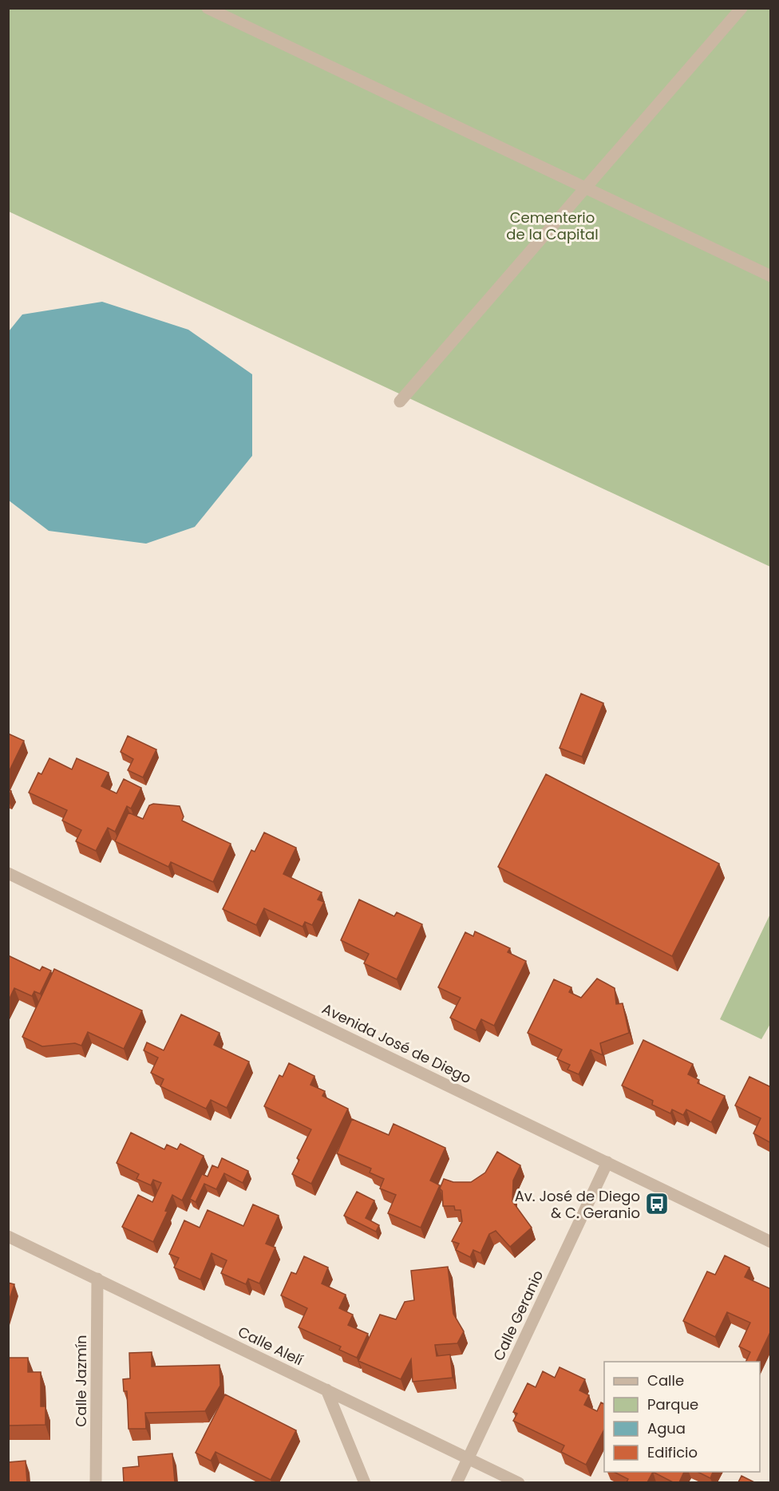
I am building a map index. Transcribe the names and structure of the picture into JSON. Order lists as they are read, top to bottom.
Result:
{
  "streets": {
    "street": [
      "Avenida José de Diego",
      "Calle Geranio",
      "Calle Alelí",
      "Calle Jazmín"
    ]
  },
  "crossings": [
    ["Avenida José de Diego", "Calle Geranio"],
    ["Calle Geranio", "Calle Alelí"],
    ["Calle Alelí", "Calle Jazmín"]
  ],
  "parks": ["Cementerio de la Capital"],
  "places": {
    "bus stop": ["Av. José de Diego & C. Geranio"]
  },
  "legend": [
    "Calle",
    "Parque",
    "Agua",
    "Edificio"
  ]
}
